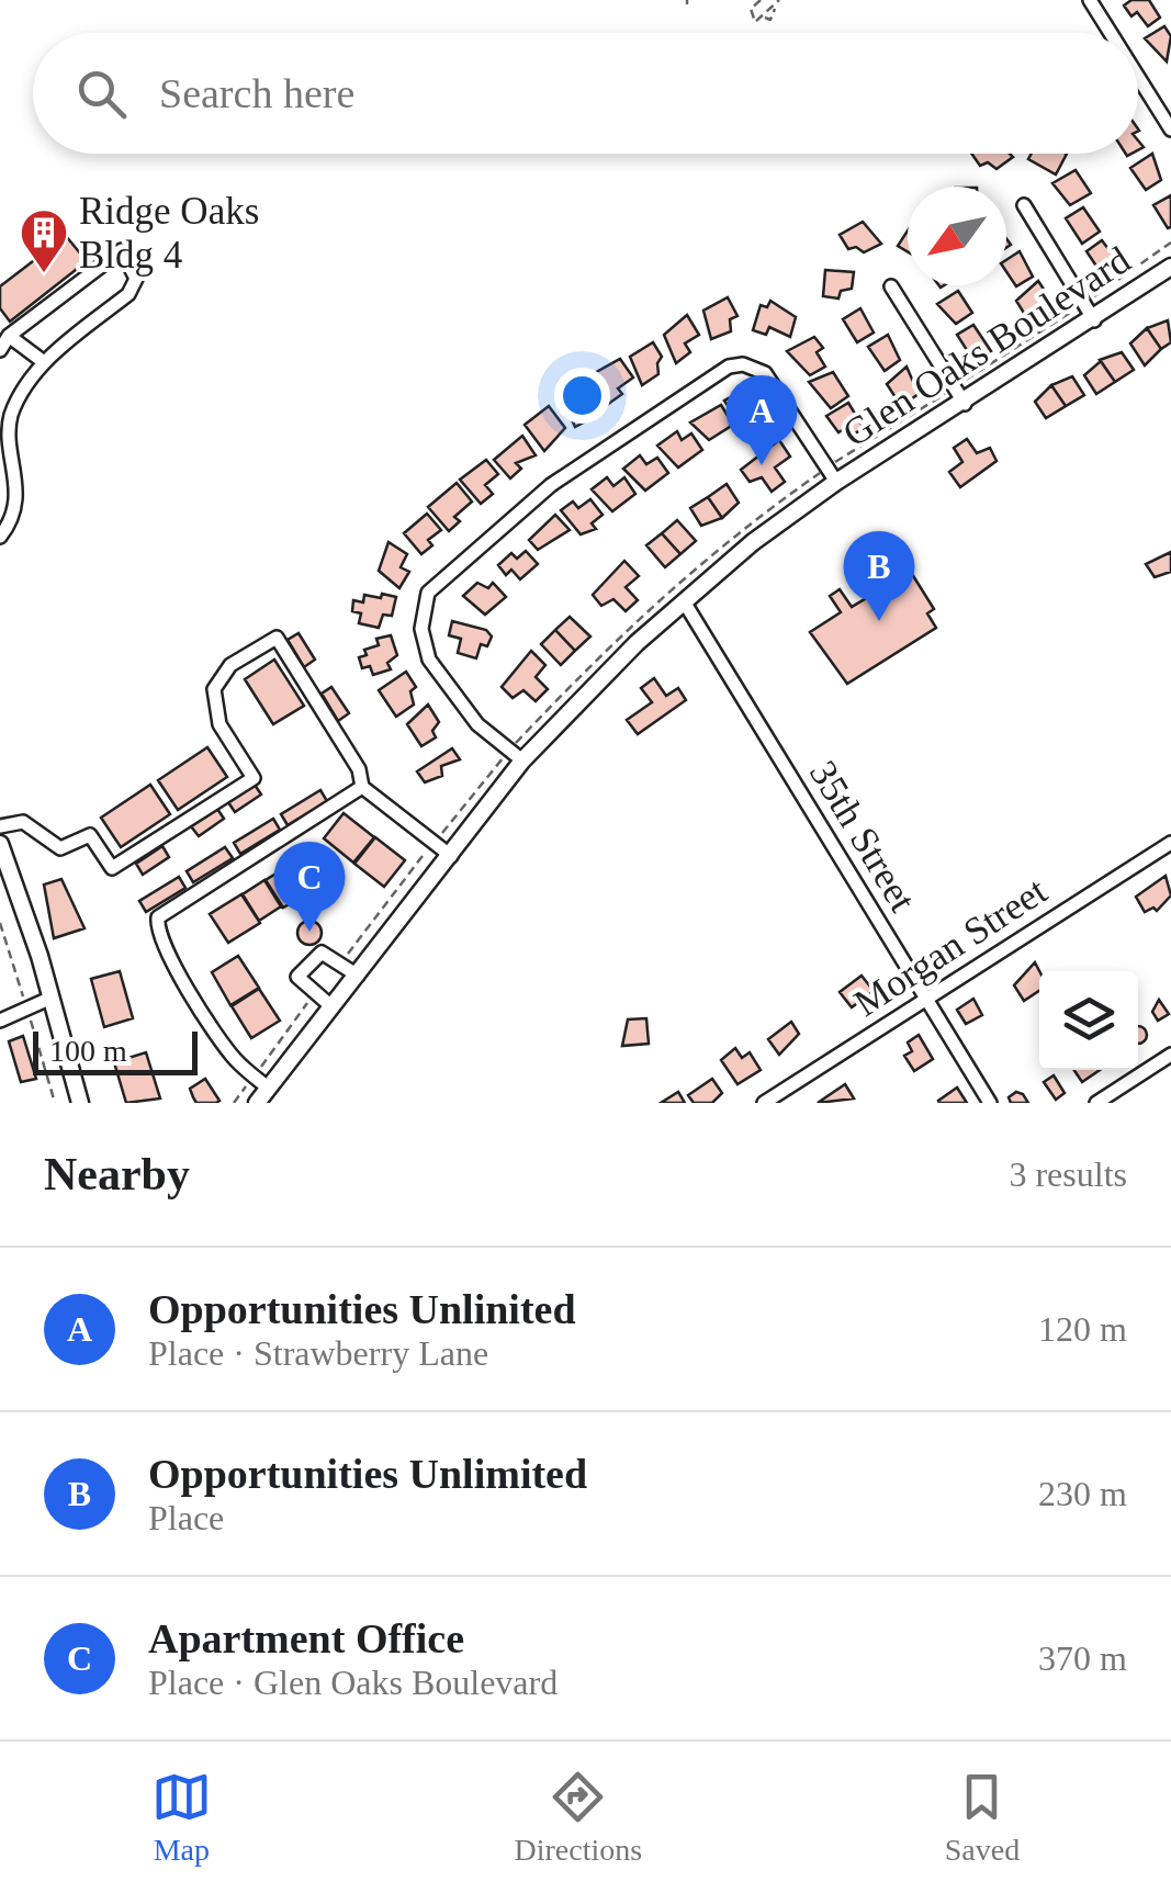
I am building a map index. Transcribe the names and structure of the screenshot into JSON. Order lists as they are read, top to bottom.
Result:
{
  "streets": {
    "main road": ["Glen Oaks Boulevard"],
    "street": ["35th Street", "Morgan Street"]
  },
  "crossings": [
    ["Glen Oaks Boulevard", "35th Street"],
    ["35th Street", "Morgan Street"]
  ],
  "places": {
    "building": ["Ridge Oaks Bldg 4"]
  },
  "scale_bar": "100 m",
  "north": "bottom left",
  "page": {
    "search": "Search here",
    "pins": ["A", "B", "C"],
    "scale": "100 m",
    "heading": ["Nearby", "3 results"],
    "list": [
      {
        "mark": "A",
        "name": "Opportunities Unlinited",
        "note": "Place · Strawberry Lane",
        "value": "120 m"
      },
      {
        "mark": "B",
        "name": "Opportunities Unlimited",
        "note": "Place",
        "value": "230 m"
      },
      {
        "mark": "C",
        "name": "Apartment Office",
        "note": "Place · Glen Oaks Boulevard",
        "value": "370 m"
      }
    ],
    "nav": ["Map", "Directions", "Saved"]
  }
}
